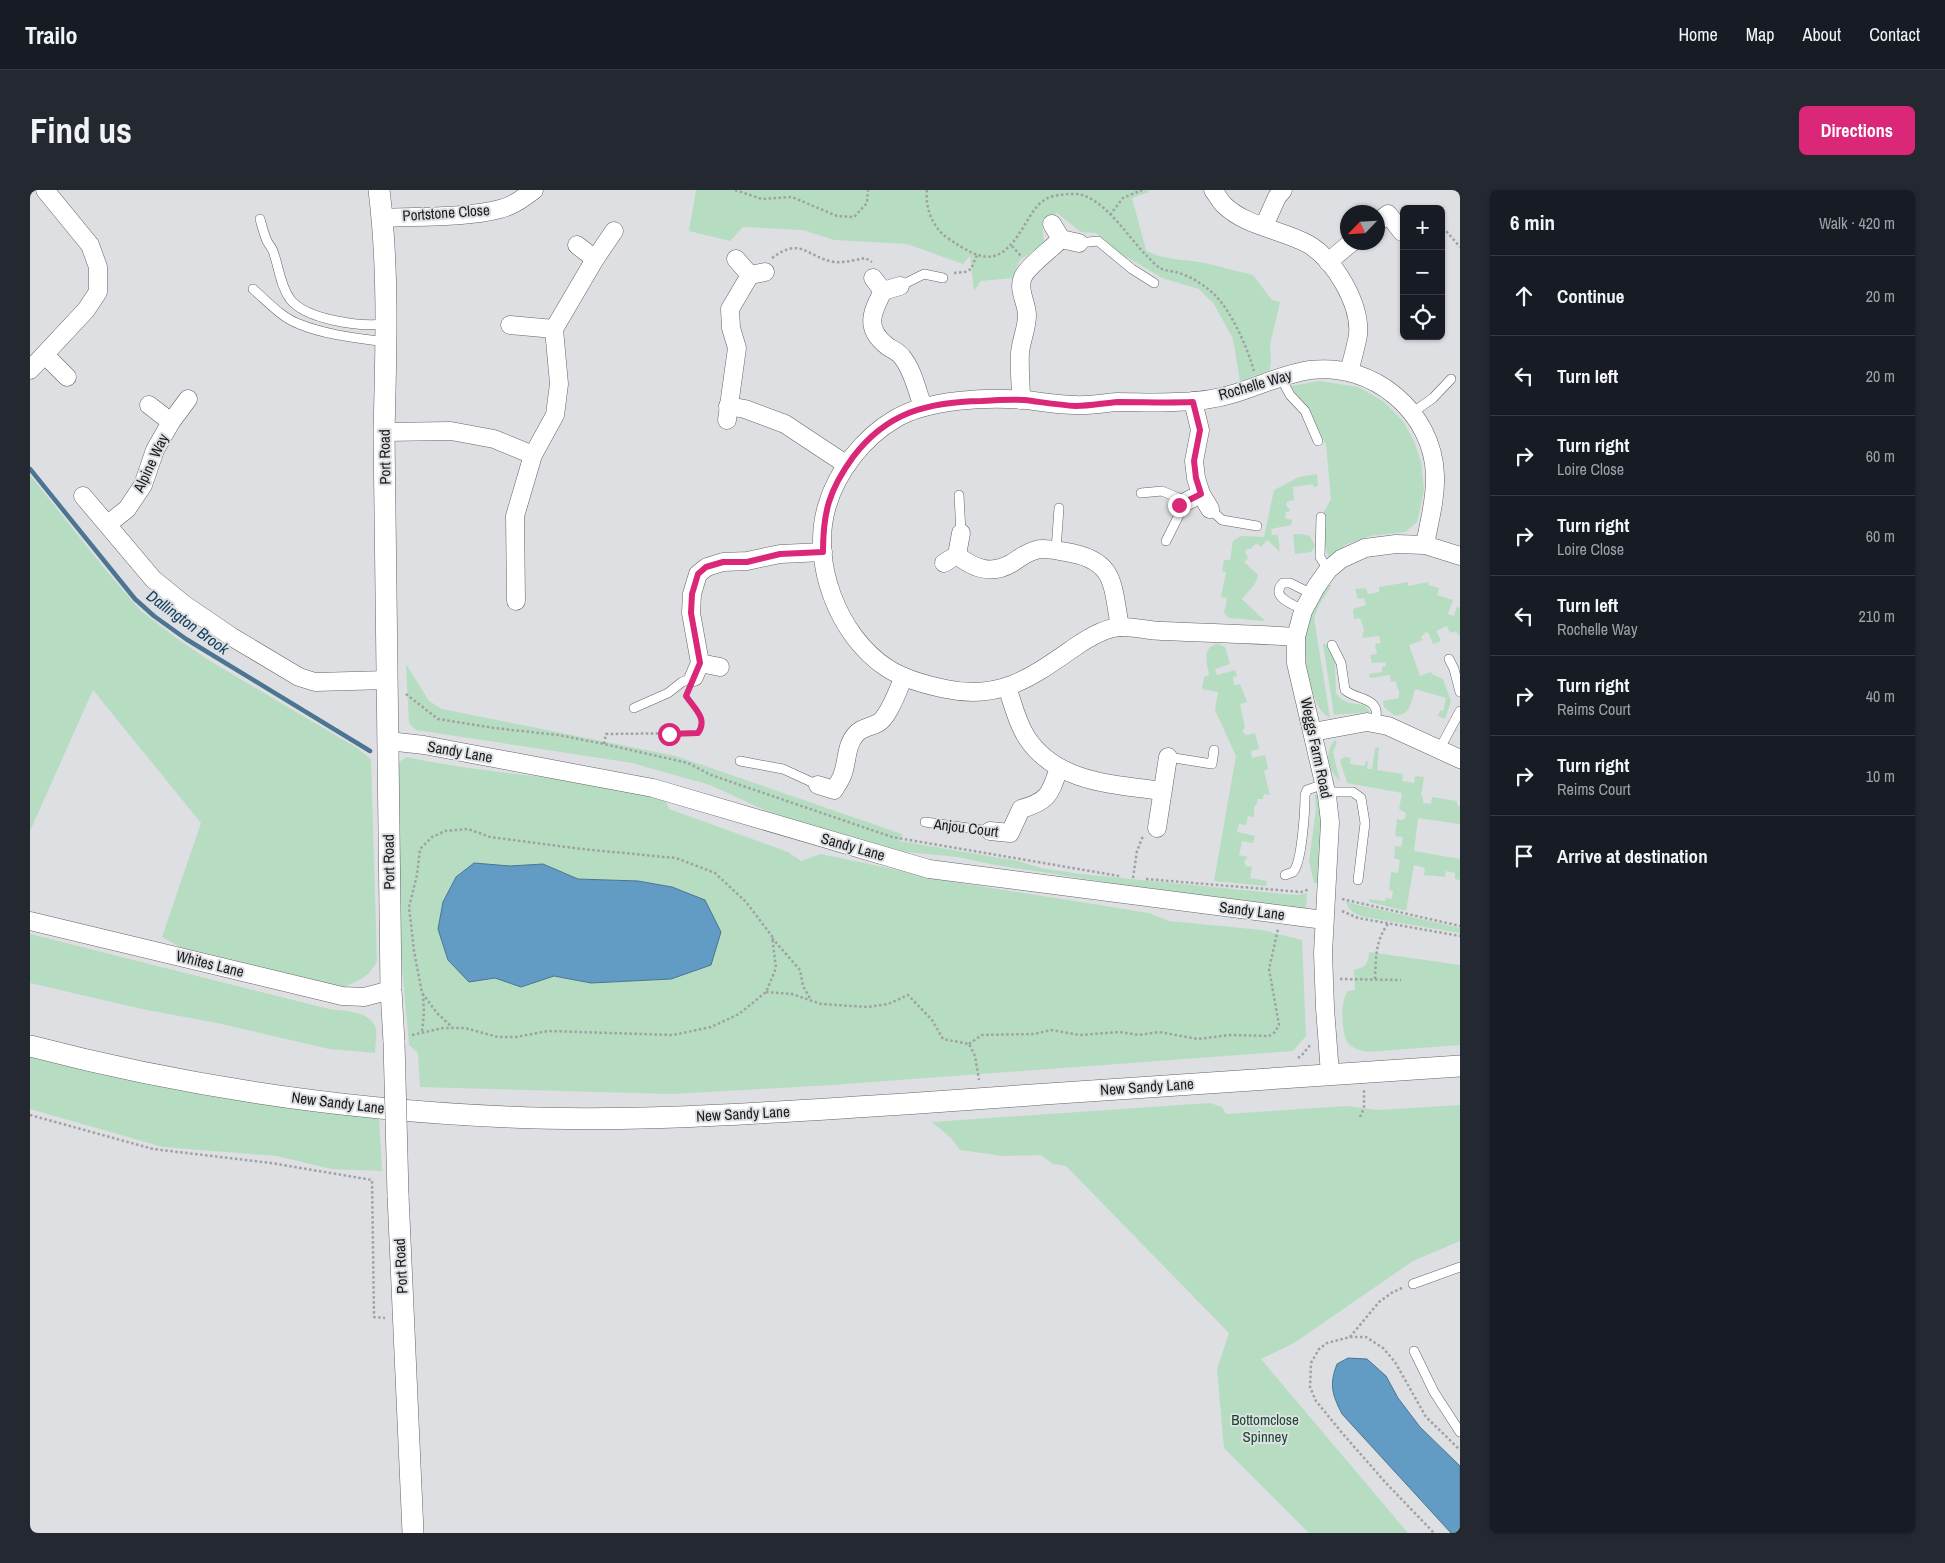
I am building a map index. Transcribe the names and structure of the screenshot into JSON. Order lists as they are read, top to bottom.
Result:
{
  "streets": {
    "street": [
      "Portstone Close",
      "Rochelle Way",
      "Port Road",
      "Alpine Way",
      "Weggs Farm Road",
      "Sandy Lane",
      "Anjou Court",
      "Whites Lane",
      "New Sandy Lane"
    ]
  },
  "crossings": [
    ["Portstone Close", "Port Road"],
    ["Rochelle Way", "Weggs Farm Road"],
    ["Port Road", "Sandy Lane"],
    ["Port Road", "Whites Lane"],
    ["Weggs Farm Road", "Sandy Lane"],
    ["Weggs Farm Road", "New Sandy Lane"]
  ],
  "water": ["Dallington Brook"],
  "parks": ["Bottomclose Spinney"],
  "north": "bottom left",
  "page": {
    "header": "Trailo",
    "nav": [
      "Home",
      "Map",
      "About",
      "Contact"
    ],
    "buttons": "Directions",
    "title": "Find us",
    "heading": ["6 min", "Walk · 420 m"],
    "map_buttons": ["+", "−"],
    "list": [
      ["Continue", "20 m"],
      ["Turn left", "20 m"],
      ["Turn right", "Loire Close", "60 m"],
      ["Turn right", "Loire Close", "60 m"],
      ["Turn left", "Rochelle Way", "210 m"],
      ["Turn right", "Reims Court", "40 m"],
      ["Turn right", "Reims Court", "10 m"],
      "Arrive at destination"
    ]
  }
}
